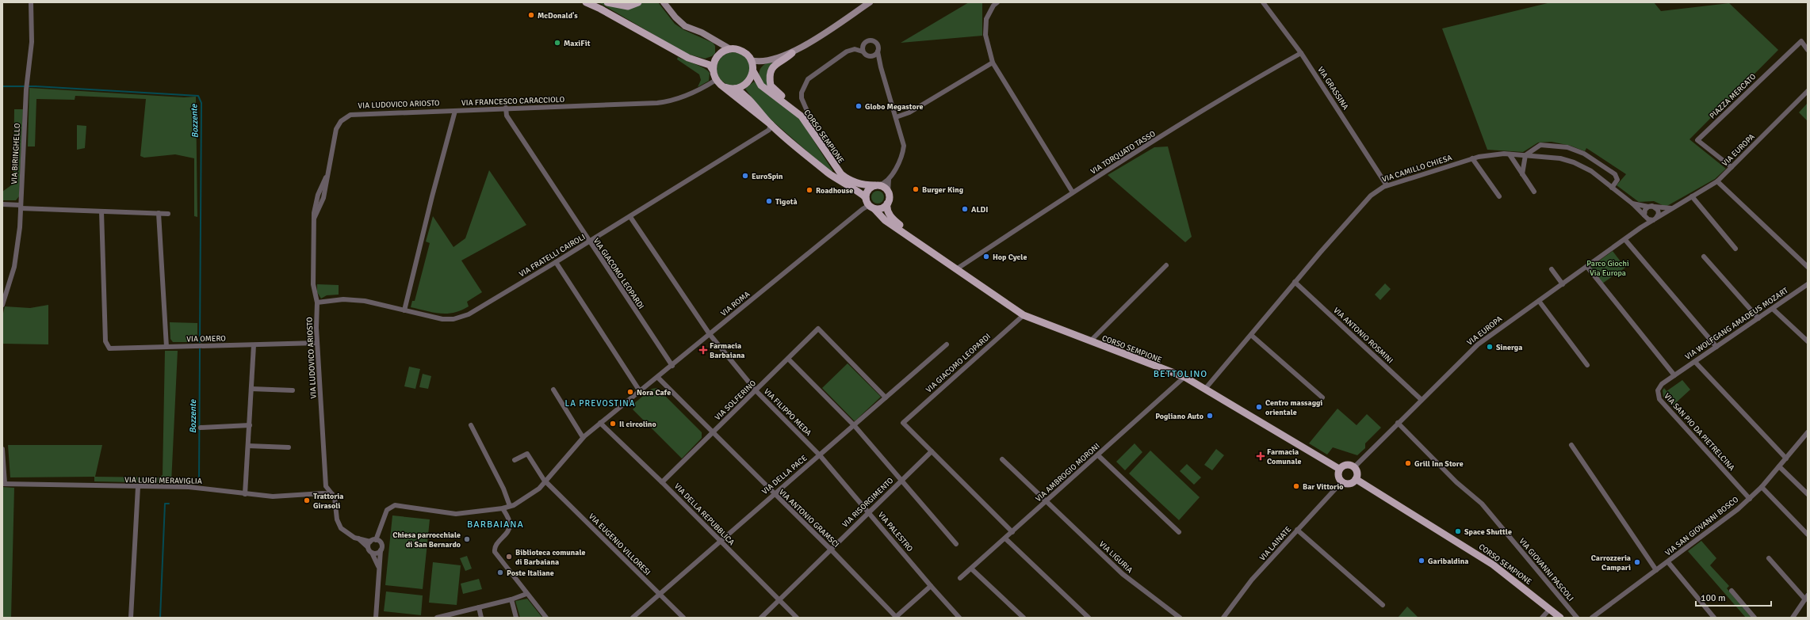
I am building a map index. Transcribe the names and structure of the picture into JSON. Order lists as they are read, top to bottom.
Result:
{
  "streets": {
    "main road": ["CORSO SEMPIONE"],
    "street": [
      "VIA GRASSINA",
      "PIAZZA MERCATO",
      "VIA FRANCESCO CARACCIOLO",
      "VIA LUDOVICO ARIOSTO",
      "VIA EUROPA",
      "VIA TORQUATO TASSO",
      "VIA BIRINGHELLO",
      "VIA CAMILLO CHIESA",
      "VIA FRATELLI CAIROLI",
      "VIA GIACOMO LEOPARDI",
      "VIA ROMA",
      "VIA WOLFGANG AMADEUS MOZART",
      "VIA ANTONIO ROSMINI",
      "VIA OMERO",
      "VIA SOLFERINO",
      "VIA FILIPPO MEDA",
      "VIA SAN PIO DA PIETRELCINA",
      "VIA AMBROGIO MORONI",
      "VIA DELLA PACE",
      "VIA LUIGI MERAVIGLIA",
      "VIA RISORGIMENTO",
      "VIA DELLA REPUBBLICA",
      "VIA ANTONIO GRAMSCI",
      "VIA SAN GIOVANNI BOSCO",
      "VIA PALESTRO",
      "VIA LAINATE",
      "VIA EUGENIO VILLORESI",
      "VIA LIGURIA",
      "VIA GIOVANNI PASCOLI"
    ]
  },
  "crossings": [
    ["VIA GRASSINA", "VIA TORQUATO TASSO"],
    ["VIA GRASSINA", "VIA CAMILLO CHIESA"],
    ["PIAZZA MERCATO", "VIA EUROPA"],
    ["VIA FRANCESCO CARACCIOLO", "VIA LUDOVICO ARIOSTO"],
    ["VIA FRANCESCO CARACCIOLO", "CORSO SEMPIONE"],
    ["VIA FRANCESCO CARACCIOLO", "VIA FRATELLI CAIROLI"],
    ["VIA FRANCESCO CARACCIOLO", "VIA GIACOMO LEOPARDI"],
    ["VIA LUDOVICO ARIOSTO", "VIA FRATELLI CAIROLI"],
    ["VIA LUDOVICO ARIOSTO", "VIA OMERO"],
    ["CORSO SEMPIONE", "VIA EUROPA"],
    ["CORSO SEMPIONE", "VIA TORQUATO TASSO"],
    ["CORSO SEMPIONE", "VIA CAMILLO CHIESA"],
    ["CORSO SEMPIONE", "VIA GIACOMO LEOPARDI"],
    ["CORSO SEMPIONE", "VIA AMBROGIO MORONI"],
    ["CORSO SEMPIONE", "VIA LAINATE"],
    ["VIA EUROPA", "VIA CAMILLO CHIESA"],
    ["VIA EUROPA", "VIA ANTONIO ROSMINI"],
    ["VIA EUROPA", "VIA LAINATE"],
    ["VIA EUROPA", "VIA GIOVANNI PASCOLI"],
    ["VIA CAMILLO CHIESA", "VIA ANTONIO ROSMINI"],
    ["VIA FRATELLI CAIROLI", "VIA GIACOMO LEOPARDI"],
    ["VIA FRATELLI CAIROLI", "VIA FILIPPO MEDA"],
    ["VIA GIACOMO LEOPARDI", "VIA ROMA"],
    ["VIA GIACOMO LEOPARDI", "VIA RISORGIMENTO"],
    ["VIA ROMA", "VIA FILIPPO MEDA"],
    ["VIA ROMA", "VIA DELLA REPUBBLICA"],
    ["VIA ROMA", "VIA ANTONIO GRAMSCI"],
    ["VIA WOLFGANG AMADEUS MOZART", "VIA SAN PIO DA PIETRELCINA"],
    ["VIA SOLFERINO", "VIA FILIPPO MEDA"],
    ["VIA SOLFERINO", "VIA DELLA PACE"],
    ["VIA SOLFERINO", "VIA DELLA REPUBBLICA"],
    ["VIA SOLFERINO", "VIA ANTONIO GRAMSCI"],
    ["VIA FILIPPO MEDA", "VIA DELLA PACE"],
    ["VIA FILIPPO MEDA", "VIA PALESTRO"],
    ["VIA SAN PIO DA PIETRELCINA", "VIA SAN GIOVANNI BOSCO"],
    ["VIA AMBROGIO MORONI", "VIA LIGURIA"],
    ["VIA DELLA PACE", "VIA DELLA REPUBBLICA"],
    ["VIA DELLA PACE", "VIA ANTONIO GRAMSCI"],
    ["VIA DELLA PACE", "VIA PALESTRO"],
    ["VIA DELLA PACE", "VIA EUGENIO VILLORESI"],
    ["VIA RISORGIMENTO", "VIA DELLA REPUBBLICA"],
    ["VIA RISORGIMENTO", "VIA ANTONIO GRAMSCI"],
    ["VIA RISORGIMENTO", "VIA PALESTRO"]
  ],
  "districts": ["BETTOLINO", "LA PREVOSTINA", "BARBAIANA"],
  "water": ["Bozzente"],
  "parks": ["Parco Giochi Via Europa"],
  "places": {
    "other": [
      "McDonald's",
      "MaxiFit",
      "Globo Megastore",
      "EuroSpin",
      "Burger King",
      "Roadhouse",
      "Tigotà",
      "ALDI",
      "Hop Cycle",
      "Sinerga",
      "Nora Cafe",
      "Centro massaggi orientale",
      "Pogliano Auto",
      "Il circolino",
      "Grill Inn Store",
      "Bar Vittorio",
      "Trattoria Girasoli",
      "Space Shuttle",
      "Chiesa parrocchiale di San Bernardo",
      "Biblioteca comunale di Barbaiana",
      "Garibaldina",
      "Carrozzeria Campari",
      "Poste Italiane"
    ],
    "health": ["Farmacia Barbaiana", "Farmacia Comunale"]
  },
  "scale_bar": "100 m"
}
